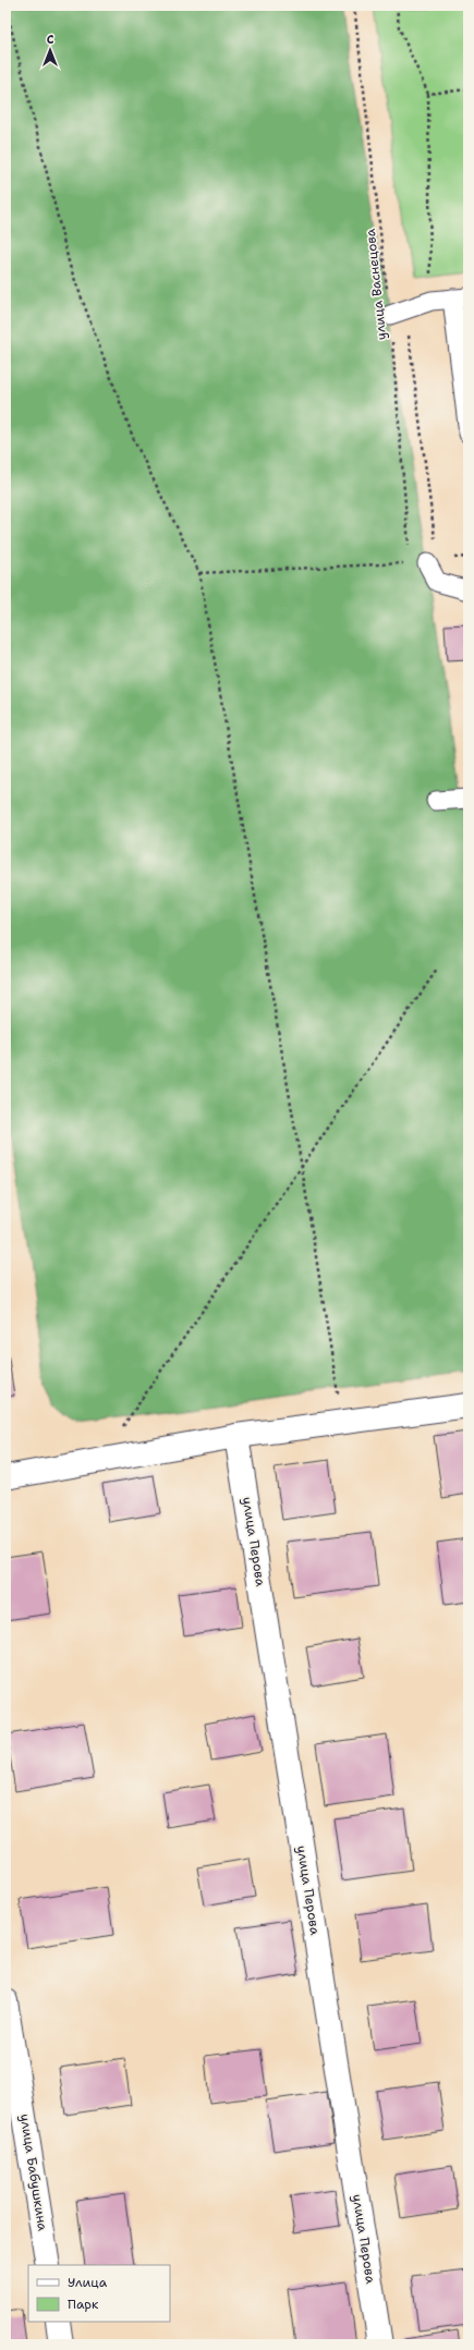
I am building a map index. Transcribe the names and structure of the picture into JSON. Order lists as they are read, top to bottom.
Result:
{
  "streets": {
    "street": ["улица Перова", "улица Бабушкина"],
    "path": ["улица Васнецова"]
  },
  "legend": ["Улица", "Парк"],
  "north": "top"
}
